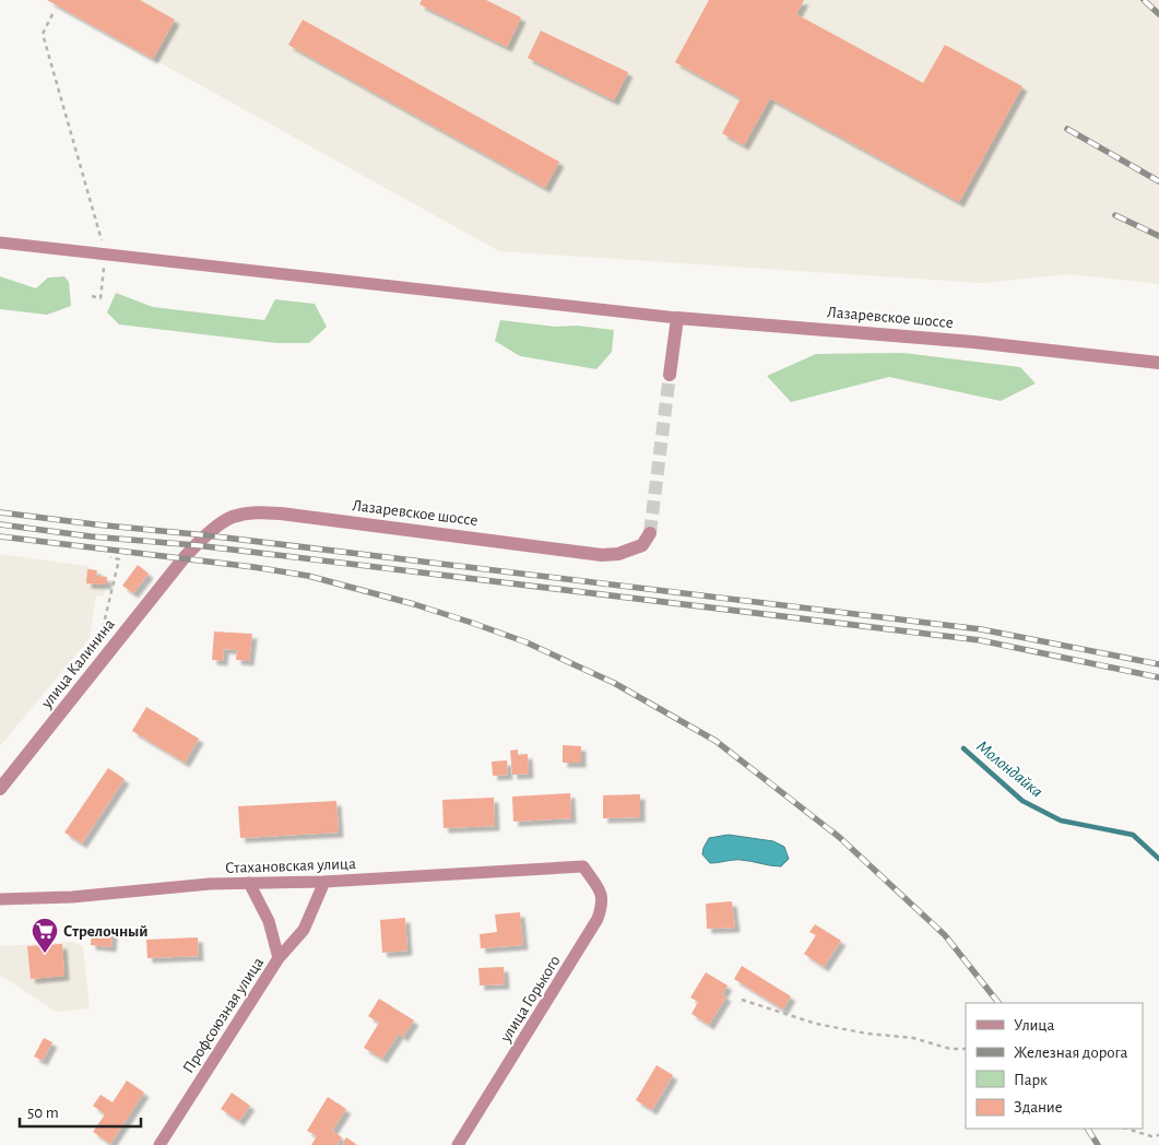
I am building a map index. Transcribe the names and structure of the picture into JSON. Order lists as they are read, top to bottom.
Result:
{
  "streets": {
    "street": [
      "Лазаревское шоссе",
      "улица Калинина",
      "Стахановская улица",
      "улица Горького",
      "Профсоюзная улица"
    ]
  },
  "crossings": [
    ["Лазаревское шоссе", "улица Калинина"],
    ["Стахановская улица", "улица Горького"],
    ["Стахановская улица", "Профсоюзная улица"]
  ],
  "water": ["Молондайка"],
  "places": {
    "supermarket": ["Стрелочный"]
  },
  "legend": [
    "Улица",
    "Железная дорога",
    "Парк",
    "Здание"
  ],
  "scale_bar": "50 m"
}
